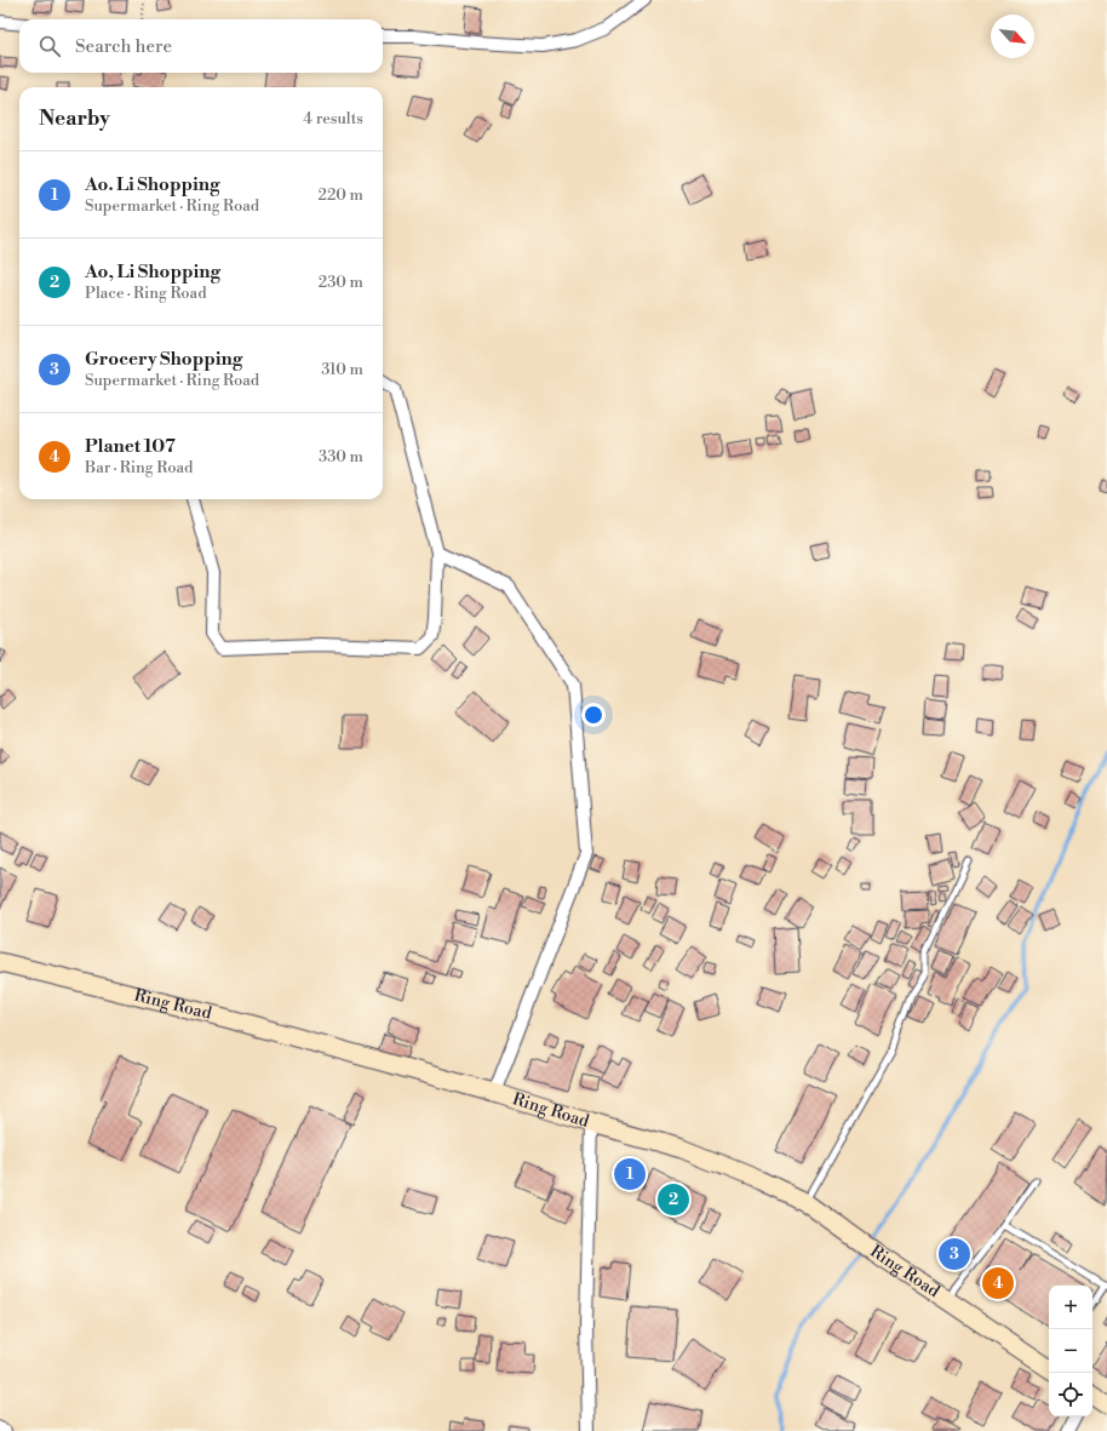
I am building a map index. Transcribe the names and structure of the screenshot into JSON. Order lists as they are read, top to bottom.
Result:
{
  "streets": {
    "main road": ["Ring Road"]
  },
  "north": "bottom right",
  "page": {
    "search": "Search here",
    "heading": ["Nearby", "4 results"],
    "list": [
      {
        "mark": "1",
        "name": "Ao. Li Shopping",
        "note": "Supermarket · Ring Road",
        "value": "220 m"
      },
      {
        "mark": "2",
        "name": "Ao, Li Shopping",
        "note": "Place · Ring Road",
        "value": "230 m"
      },
      {
        "mark": "3",
        "name": "Grocery Shopping",
        "note": "Supermarket · Ring Road",
        "value": "310 m"
      },
      {
        "mark": "4",
        "name": "Planet 107",
        "note": "Bar · Ring Road",
        "value": "330 m"
      }
    ],
    "pins": [
      "1",
      "2",
      "3",
      "4"
    ],
    "map_buttons": ["+", "−"]
  }
}
